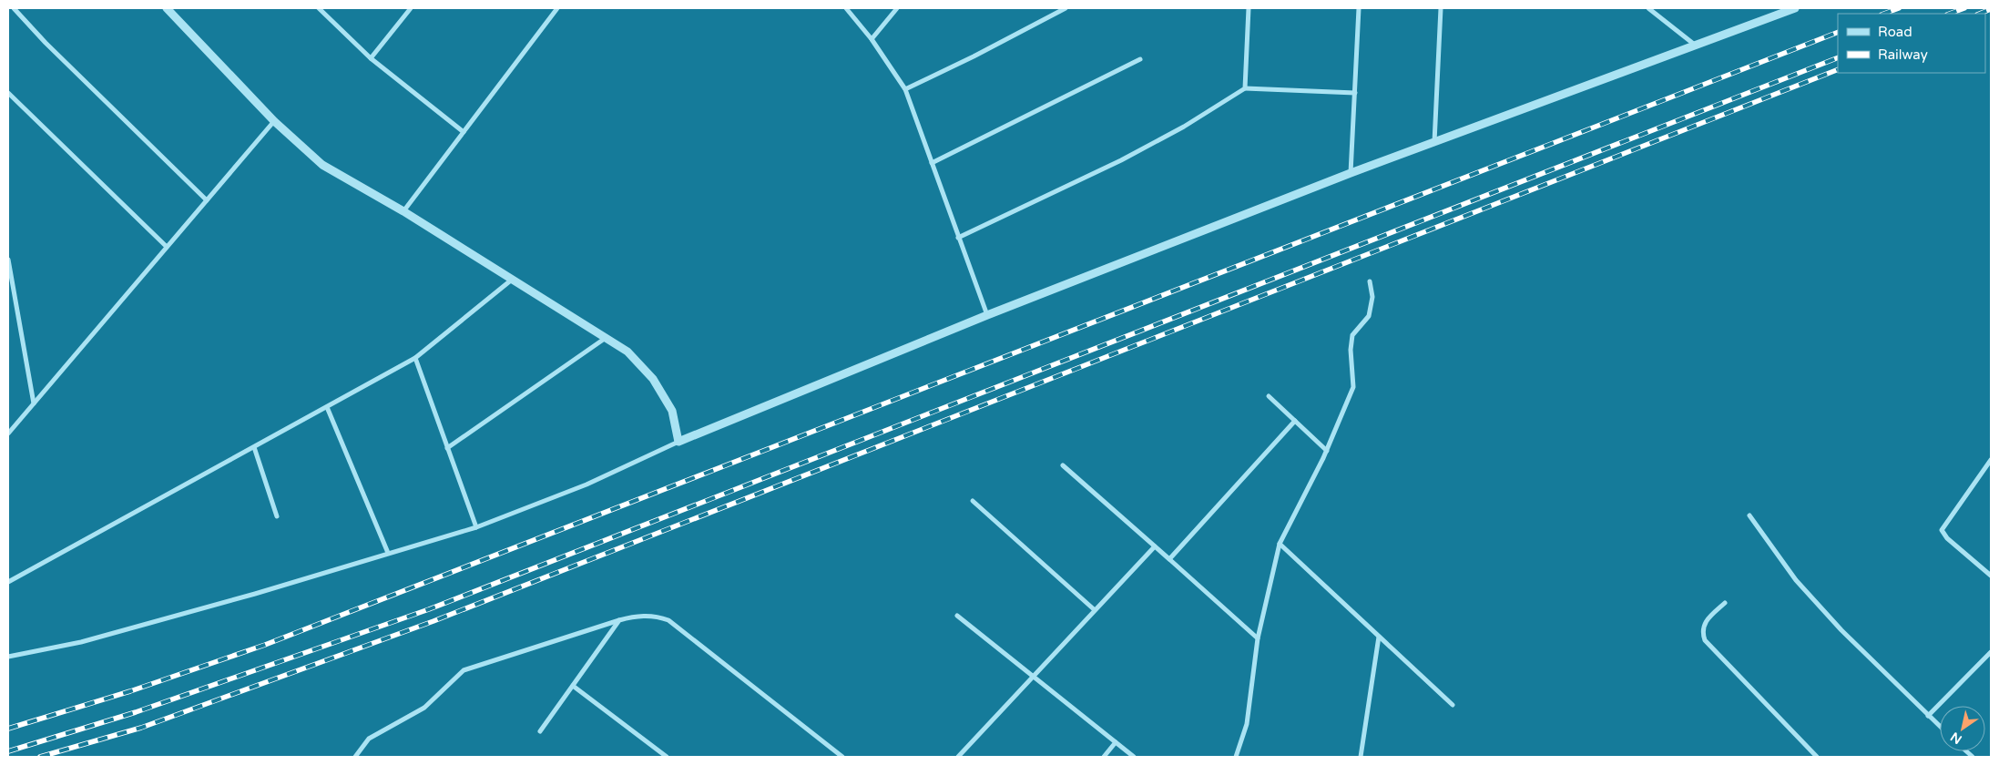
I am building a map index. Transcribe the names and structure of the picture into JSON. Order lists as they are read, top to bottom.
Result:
{
  "legend": ["Road", "Railway"],
  "north": "bottom left"
}
